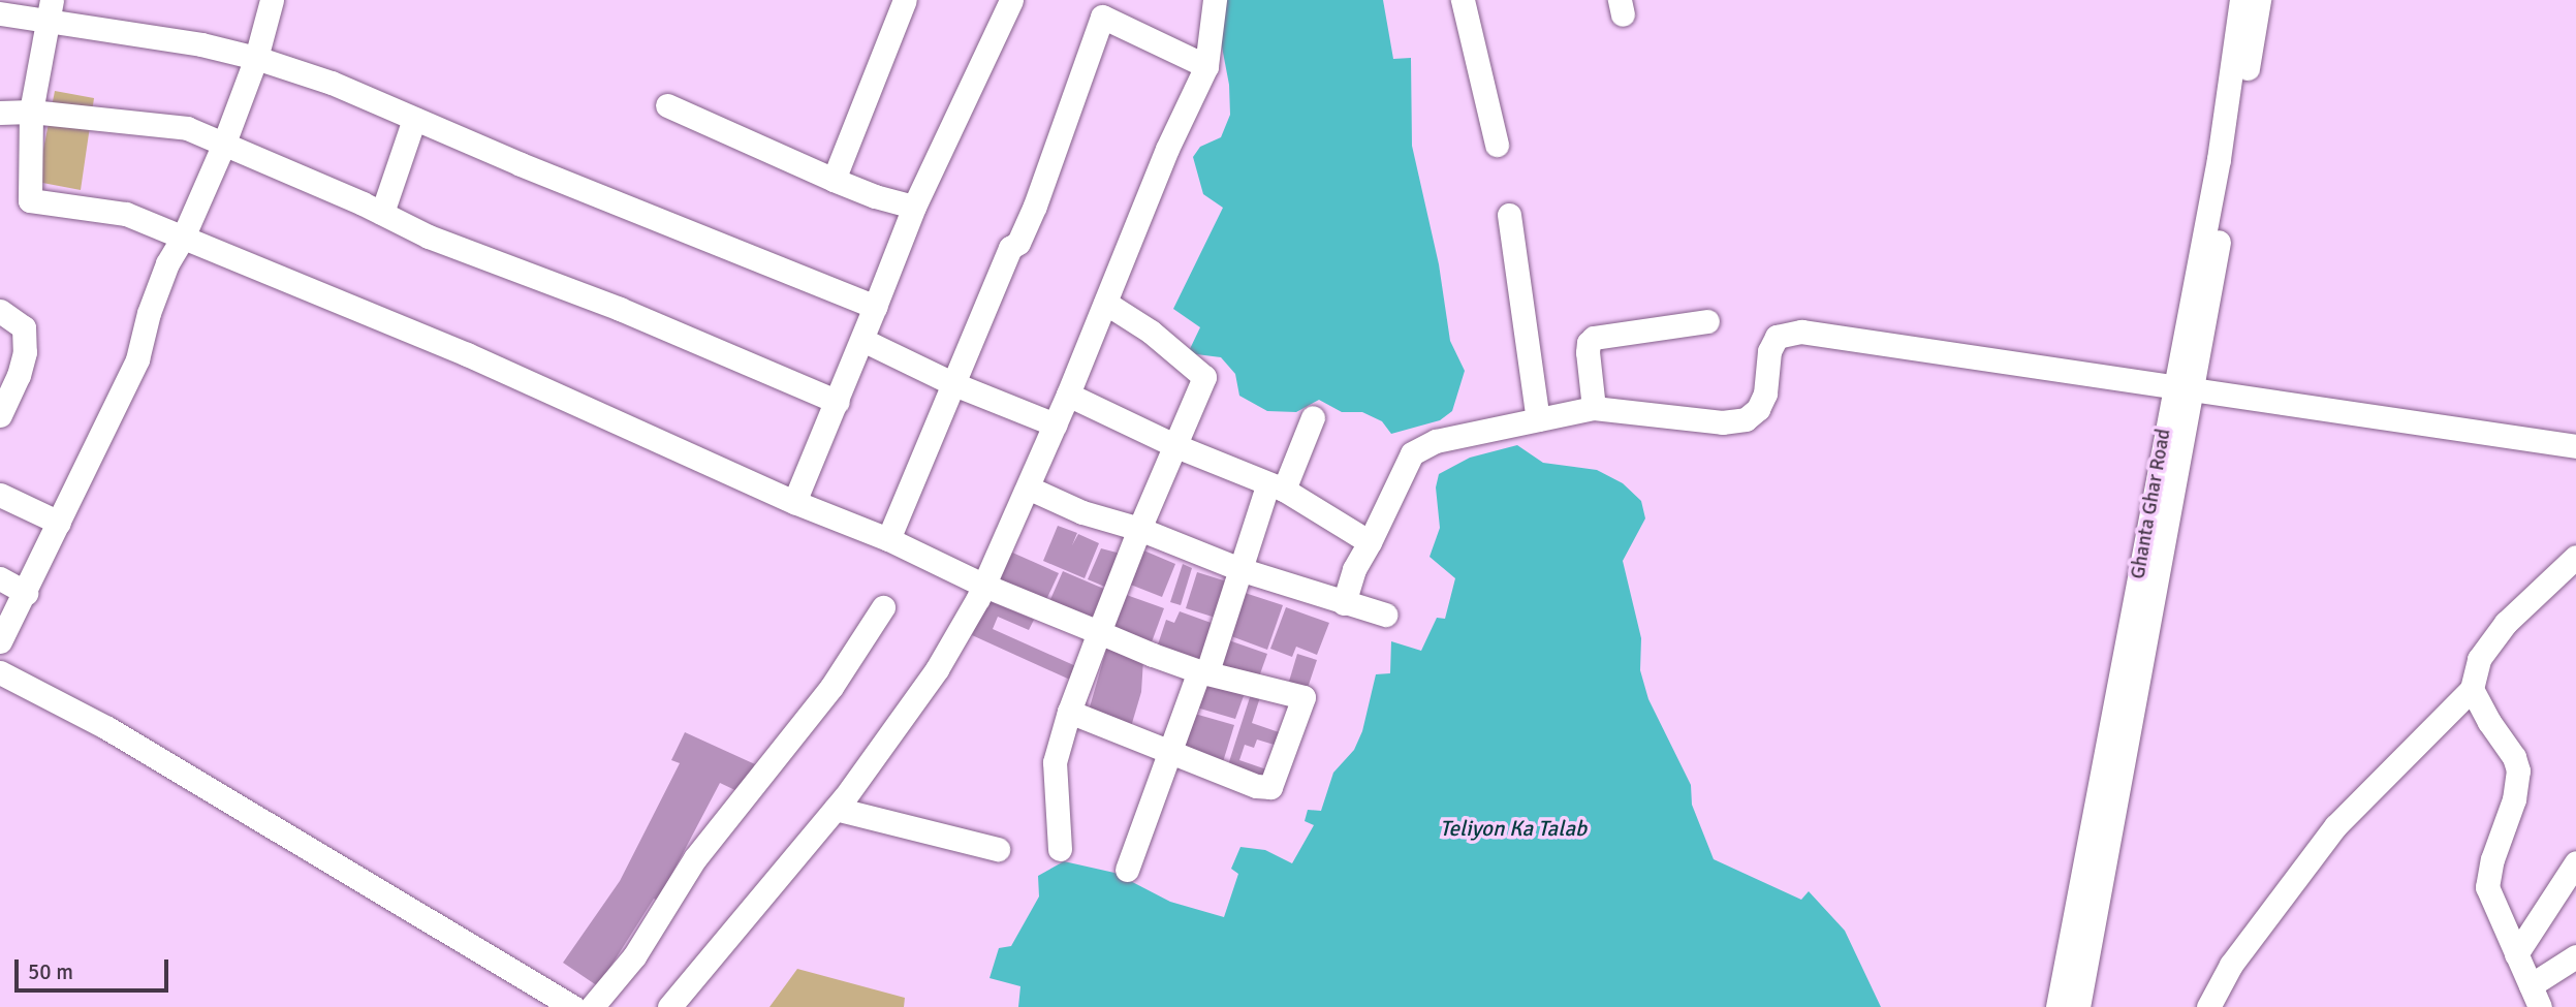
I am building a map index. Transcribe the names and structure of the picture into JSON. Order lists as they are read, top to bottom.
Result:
{
  "streets": {
    "street": ["Ghanta Ghar Road"]
  },
  "water": ["Teliyon Ka Talab"],
  "scale_bar": "50 m"
}
